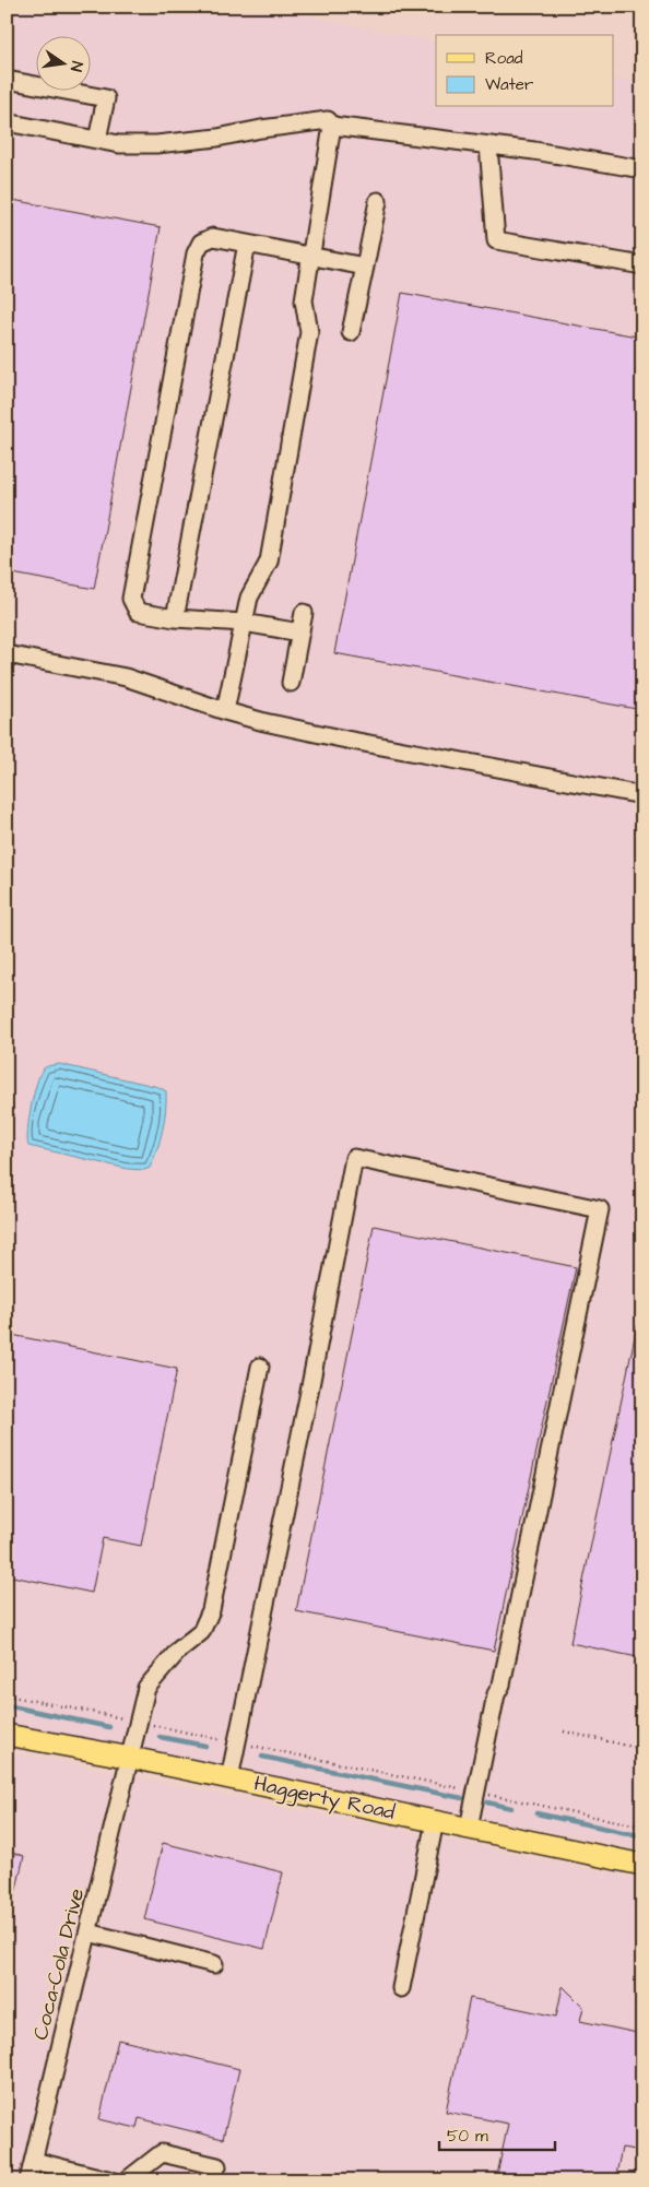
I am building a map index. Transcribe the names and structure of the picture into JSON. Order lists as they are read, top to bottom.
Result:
{
  "streets": {
    "main road": ["Haggerty Road"],
    "street": ["Coca-Cola Drive"]
  },
  "crossings": [
    ["Haggerty Road", "Coca-Cola Drive"]
  ],
  "legend": ["Road", "Water"],
  "scale_bar": "50 m",
  "north": "right"
}
